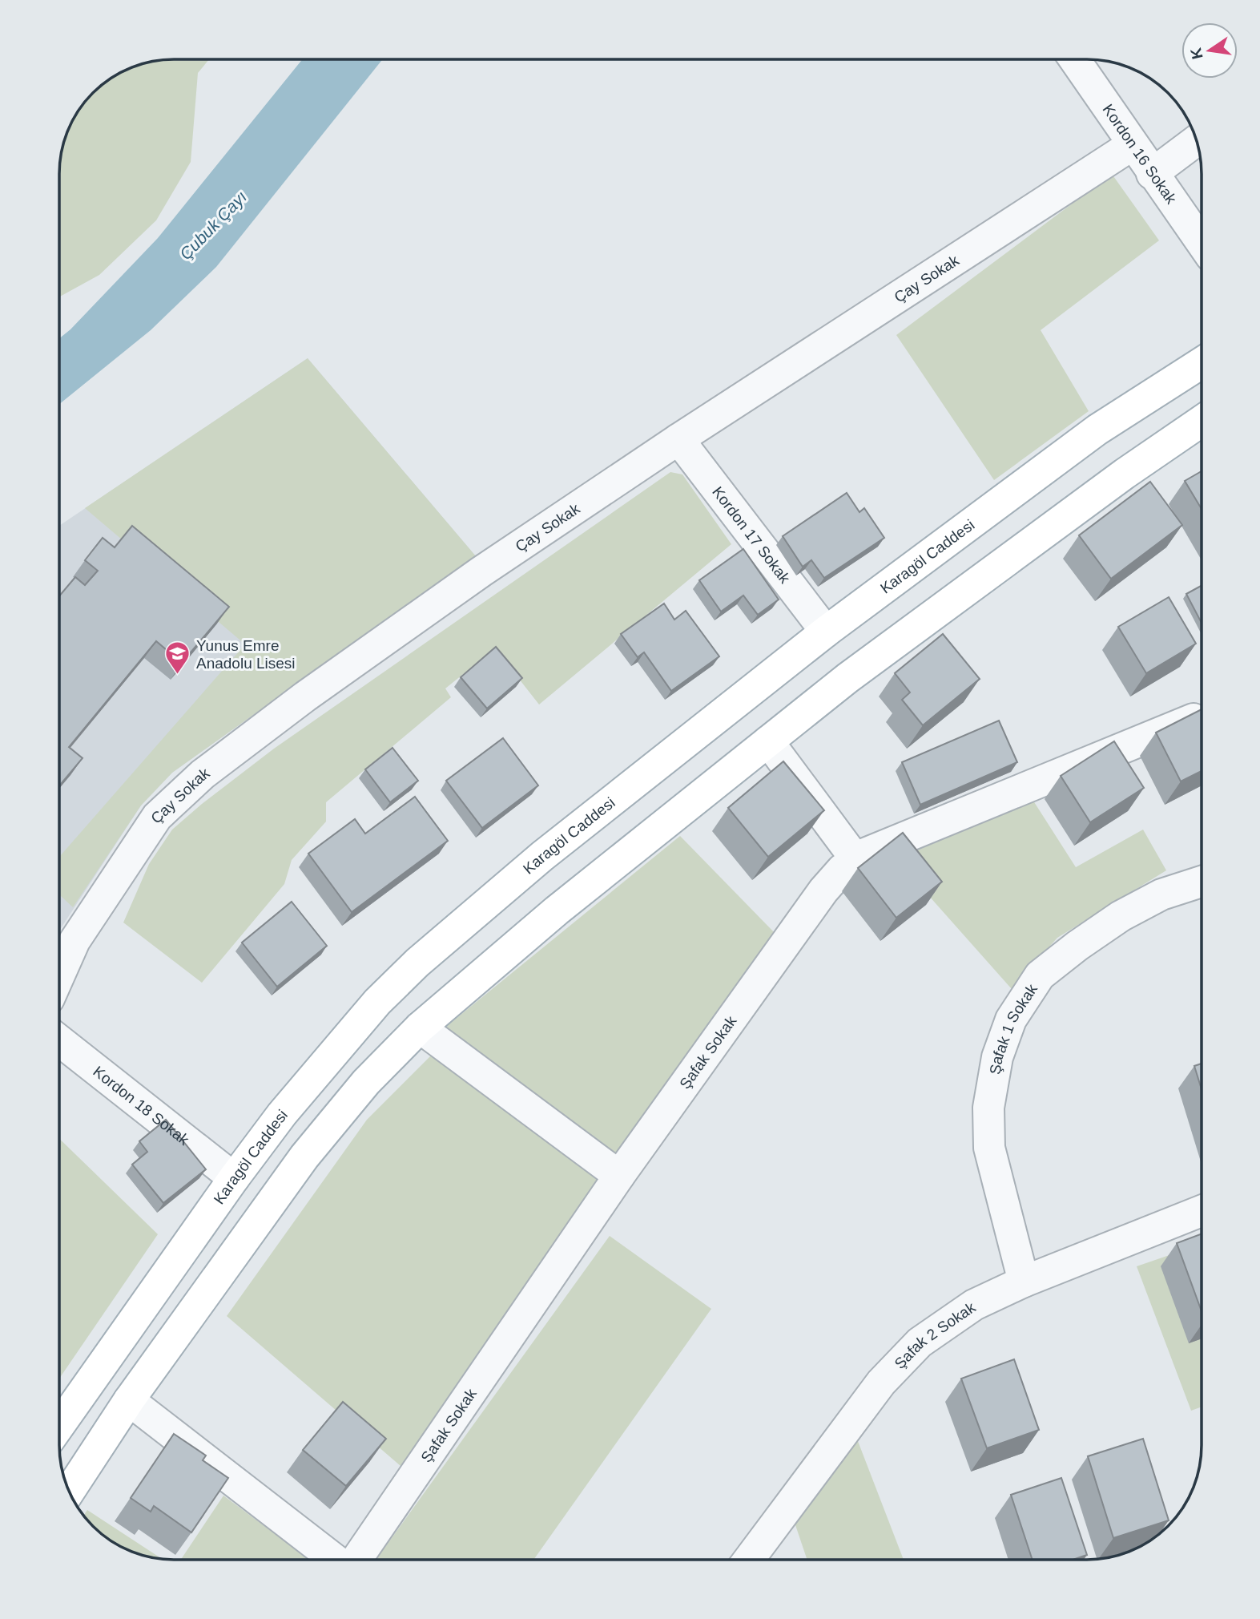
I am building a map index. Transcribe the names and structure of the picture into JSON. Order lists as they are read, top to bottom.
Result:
{
  "streets": {
    "main road": ["Karagöl Caddesi"],
    "street": [
      "Kordon 16 Sokak",
      "Çay Sokak",
      "Kordon 17 Sokak",
      "Şafak 1 Sokak",
      "Şafak Sokak",
      "Kordon 18 Sokak",
      "Şafak 2 Sokak"
    ]
  },
  "crossings": [
    ["Kordon 16 Sokak", "Çay Sokak"],
    ["Çay Sokak", "Kordon 17 Sokak"],
    ["Kordon 17 Sokak", "Karagöl Caddesi"],
    ["Karagöl Caddesi", "Kordon 18 Sokak"],
    ["Şafak 1 Sokak", "Şafak 2 Sokak"]
  ],
  "water": ["Çubuk Çayı"],
  "places": {
    "school or university": ["Yunus Emre Anadolu Lisesi"]
  },
  "north": "left"
}
